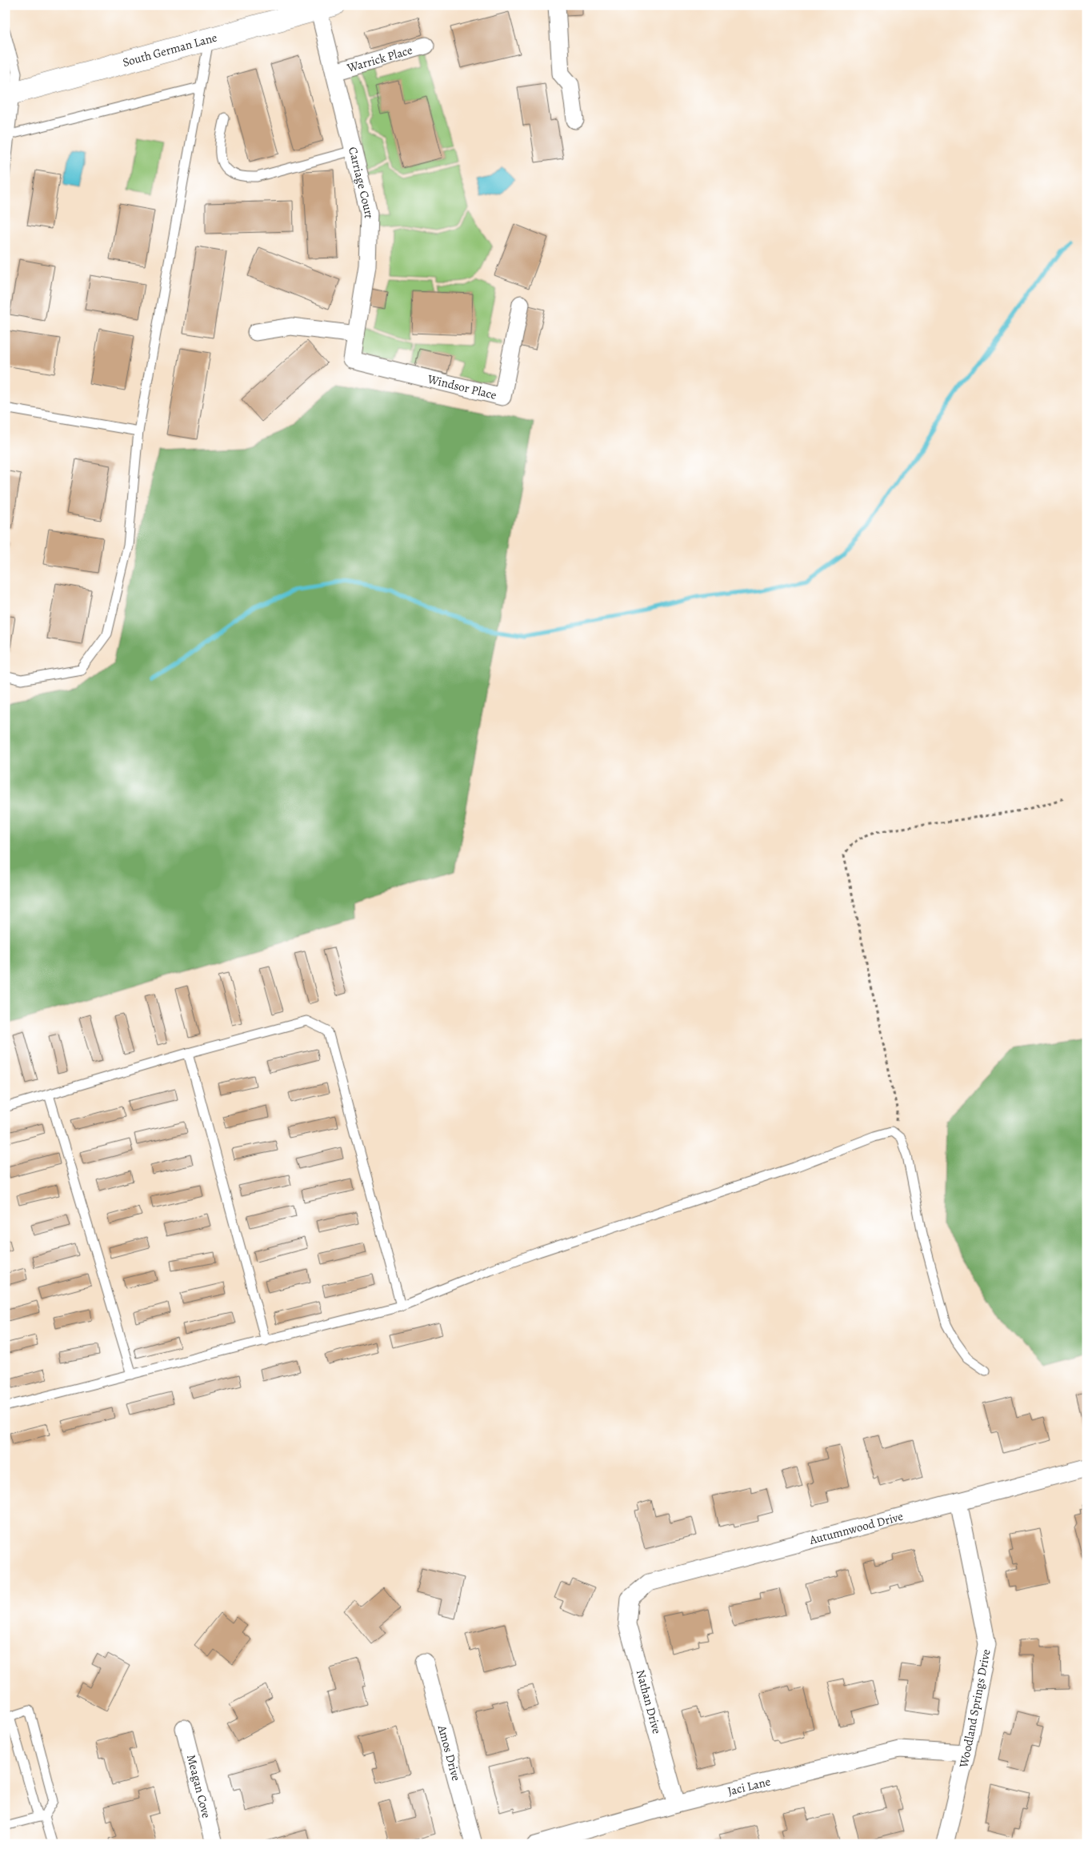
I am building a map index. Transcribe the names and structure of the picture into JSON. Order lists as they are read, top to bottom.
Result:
{
  "streets": {
    "street": [
      "South German Lane",
      "Warrick Place",
      "Carriage Court",
      "Windsor Place",
      "Autumnwood Drive",
      "Nathan Drive",
      "Woodland Springs Drive",
      "Amos Drive",
      "Meagan Cove",
      "Jaci Lane"
    ]
  },
  "crossings": [
    ["South German Lane", "Carriage Court"],
    ["Warrick Place", "Carriage Court"],
    ["Carriage Court", "Windsor Place"],
    ["Autumnwood Drive", "Nathan Drive"],
    ["Autumnwood Drive", "Woodland Springs Drive"],
    ["Nathan Drive", "Jaci Lane"],
    ["Woodland Springs Drive", "Jaci Lane"]
  ]
}
